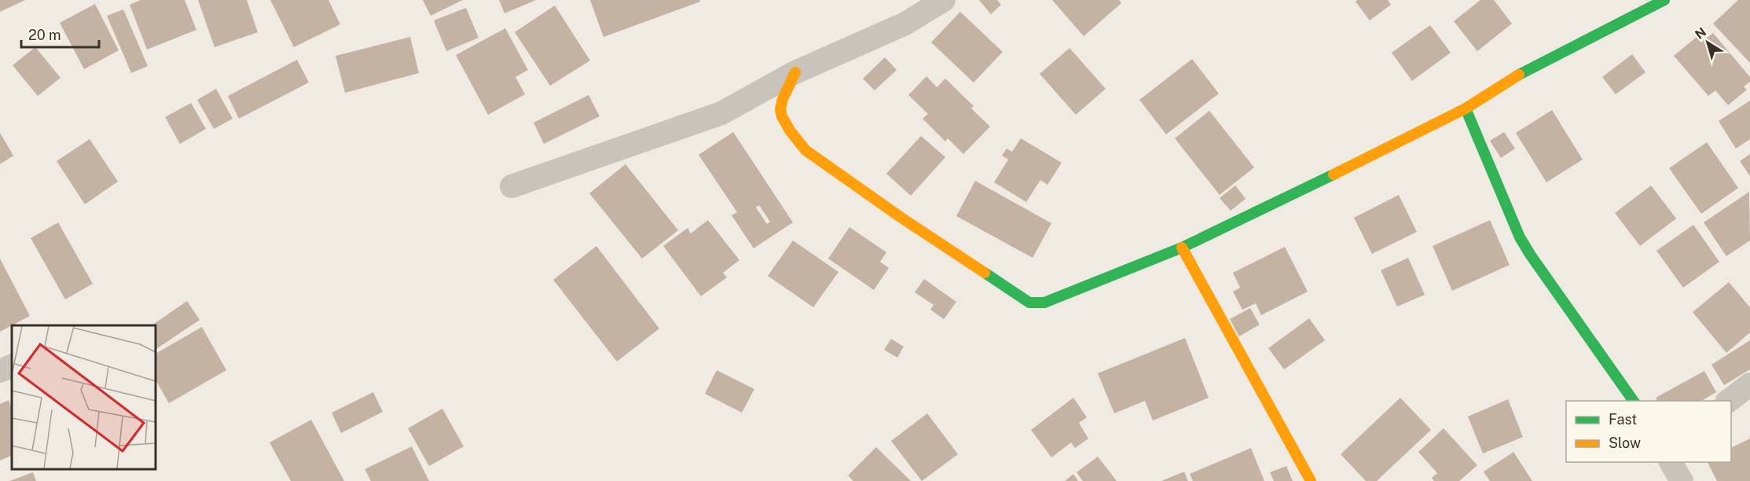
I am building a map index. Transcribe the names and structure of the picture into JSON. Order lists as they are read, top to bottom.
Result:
{
  "legend": ["Fast", "Slow"],
  "scale_bar": "20 m",
  "north": "top left"
}
